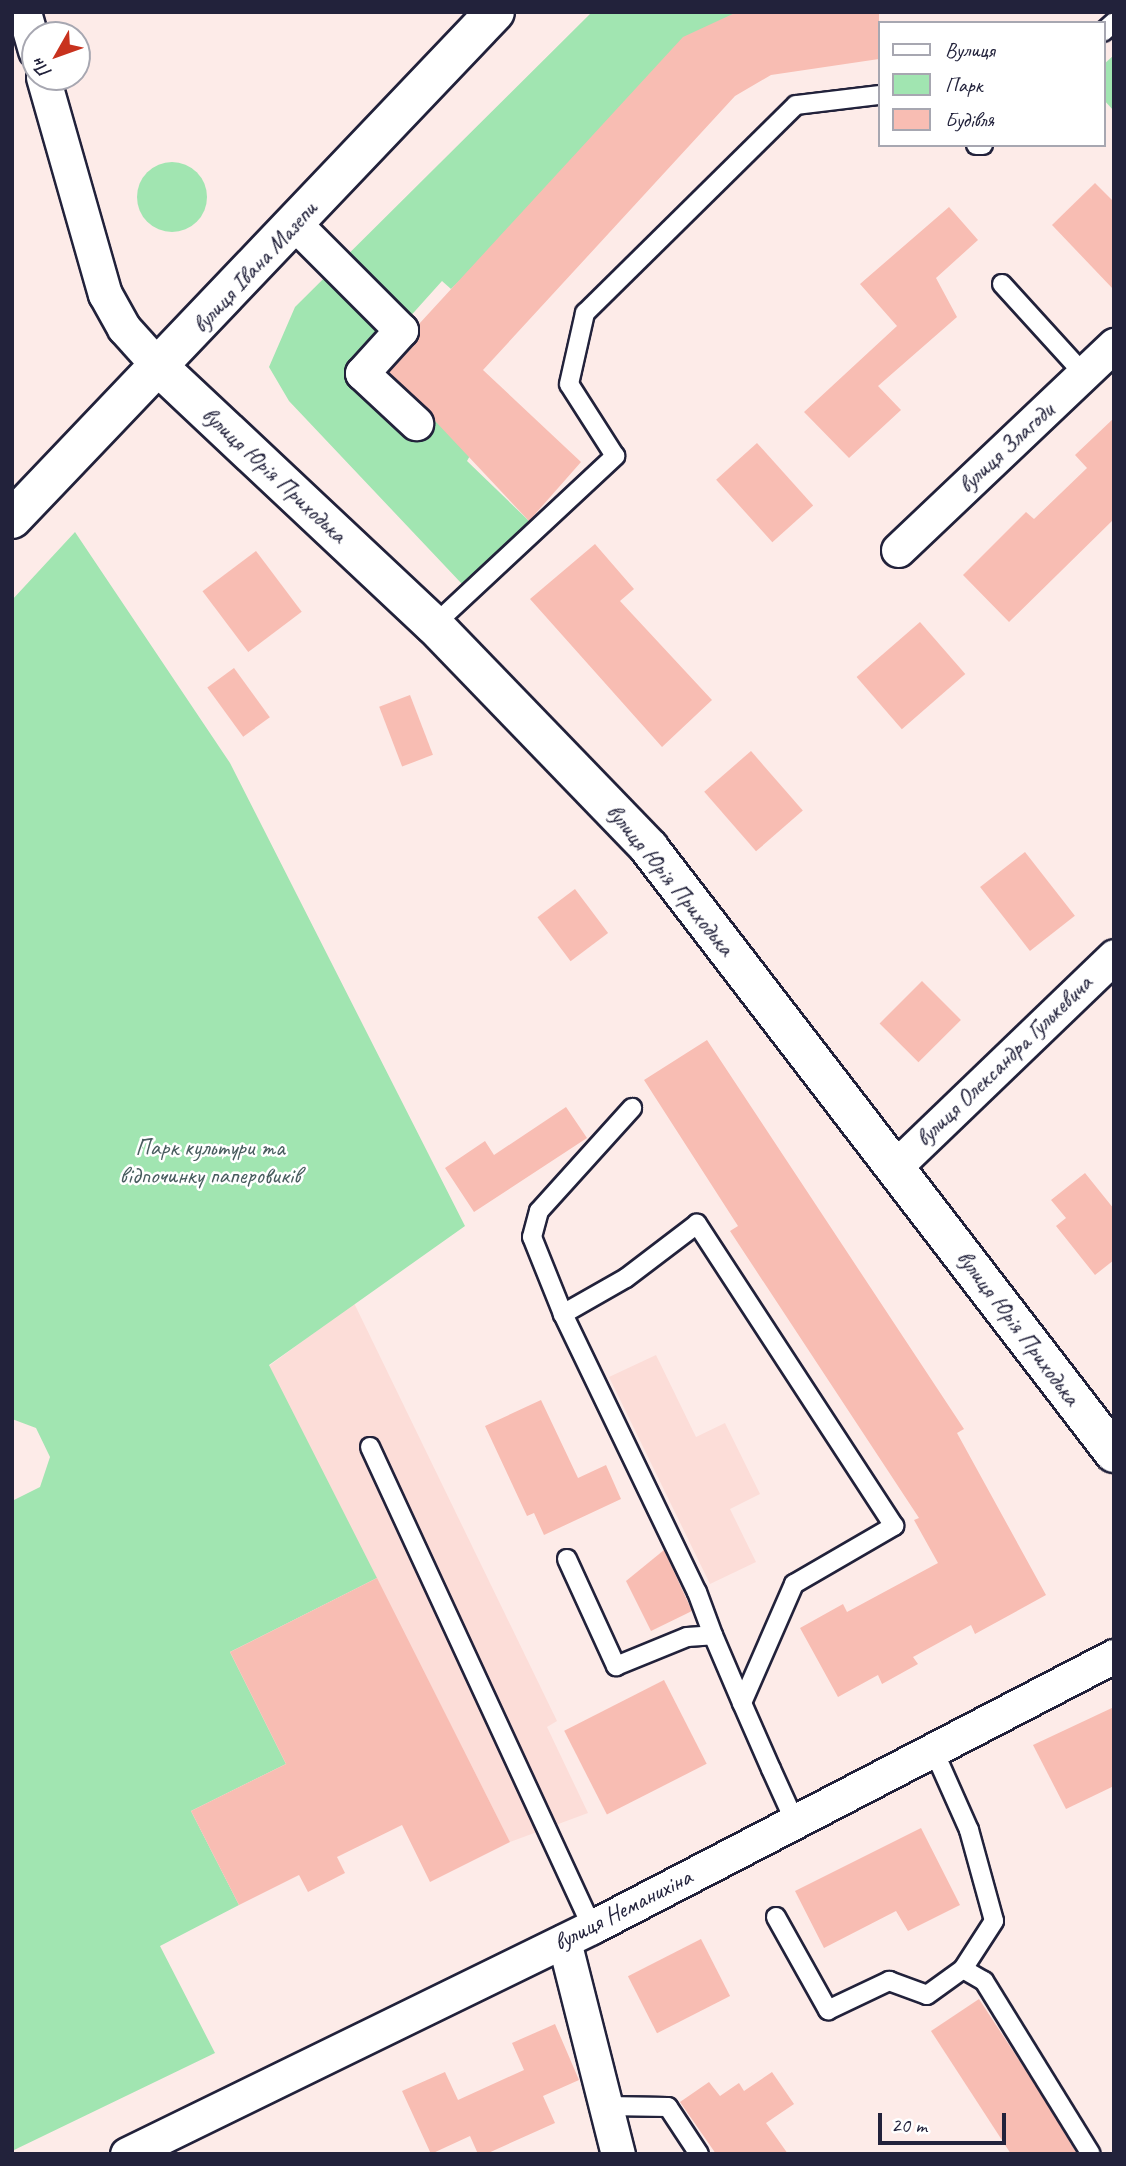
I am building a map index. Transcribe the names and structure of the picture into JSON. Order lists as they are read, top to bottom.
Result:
{
  "streets": {
    "street": [
      "вулиця Івана Мазепи",
      "вулиця Злагоди",
      "вулиця Юрія Приходька",
      "вулиця Олександра Гулькевича",
      "вулиця Неманихіна"
    ]
  },
  "crossings": [
    ["вулиця Івана Мазепи", "вулиця Юрія Приходька"],
    ["вулиця Юрія Приходька", "вулиця Олександра Гулькевича"]
  ],
  "parks": ["Парк культури та відпочинку паперовиків"],
  "legend": ["Вулиця", "Парк", "Будівля"],
  "scale_bar": "20 m",
  "north": "bottom left"
}
